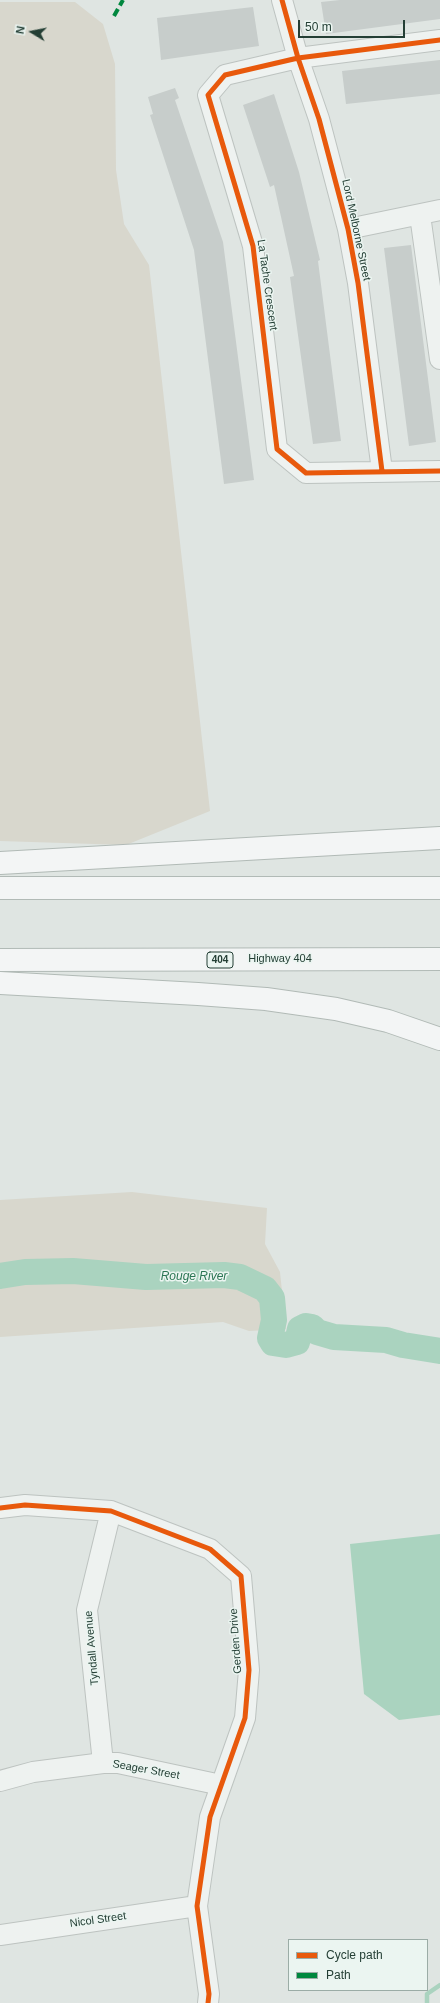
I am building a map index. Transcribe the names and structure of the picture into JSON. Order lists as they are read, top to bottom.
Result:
{
  "streets": {
    "highway": ["Highway 404", "404"],
    "street": [
      "Lord Melborne Street",
      "La Tache Crescent",
      "Gerden Drive",
      "Tyndall Avenue",
      "Seager Street",
      "Nicol Street"
    ]
  },
  "crossings": [
    ["Lord Melborne Street", "La Tache Crescent"],
    ["Gerden Drive", "Tyndall Avenue"],
    ["Gerden Drive", "Seager Street"],
    ["Gerden Drive", "Nicol Street"],
    ["Tyndall Avenue", "Seager Street"]
  ],
  "water": ["Rouge River"],
  "legend": ["Cycle path", "Path"],
  "scale_bar": "50 m",
  "north": "left"
}
